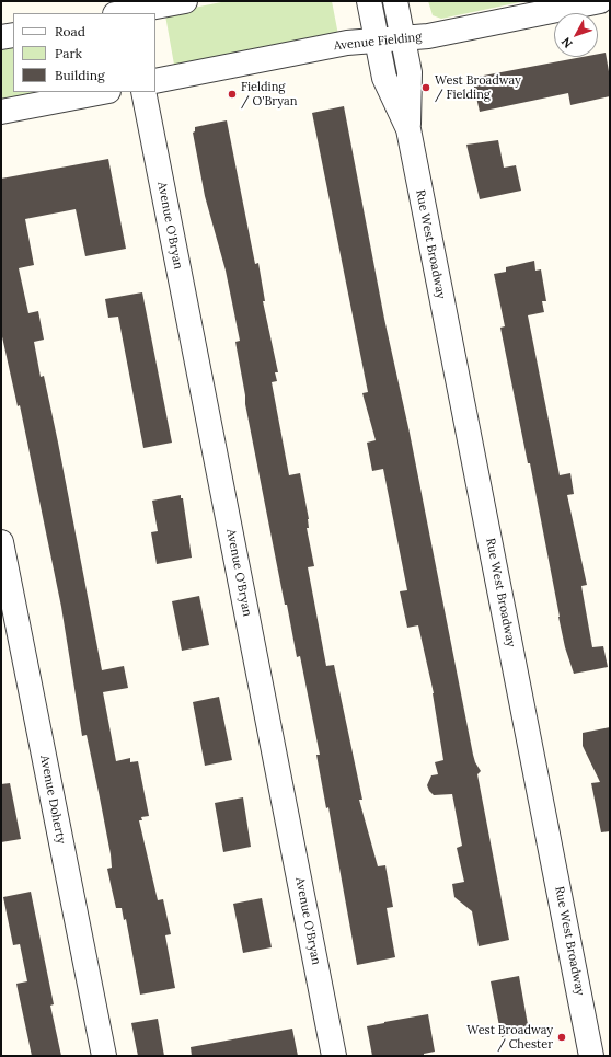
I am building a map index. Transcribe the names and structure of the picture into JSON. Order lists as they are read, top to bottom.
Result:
{
  "streets": {
    "street": [
      "Avenue Fielding",
      "Avenue O'Bryan",
      "Rue West Broadway",
      "Avenue Doherty"
    ]
  },
  "crossings": [
    ["Avenue Fielding", "Rue West Broadway"]
  ],
  "places": ["West Broadway / Fielding", "Fielding / O'Bryan", "West Broadway / Chester"],
  "legend": ["Road", "Park", "Building"],
  "north": "bottom left"
}
